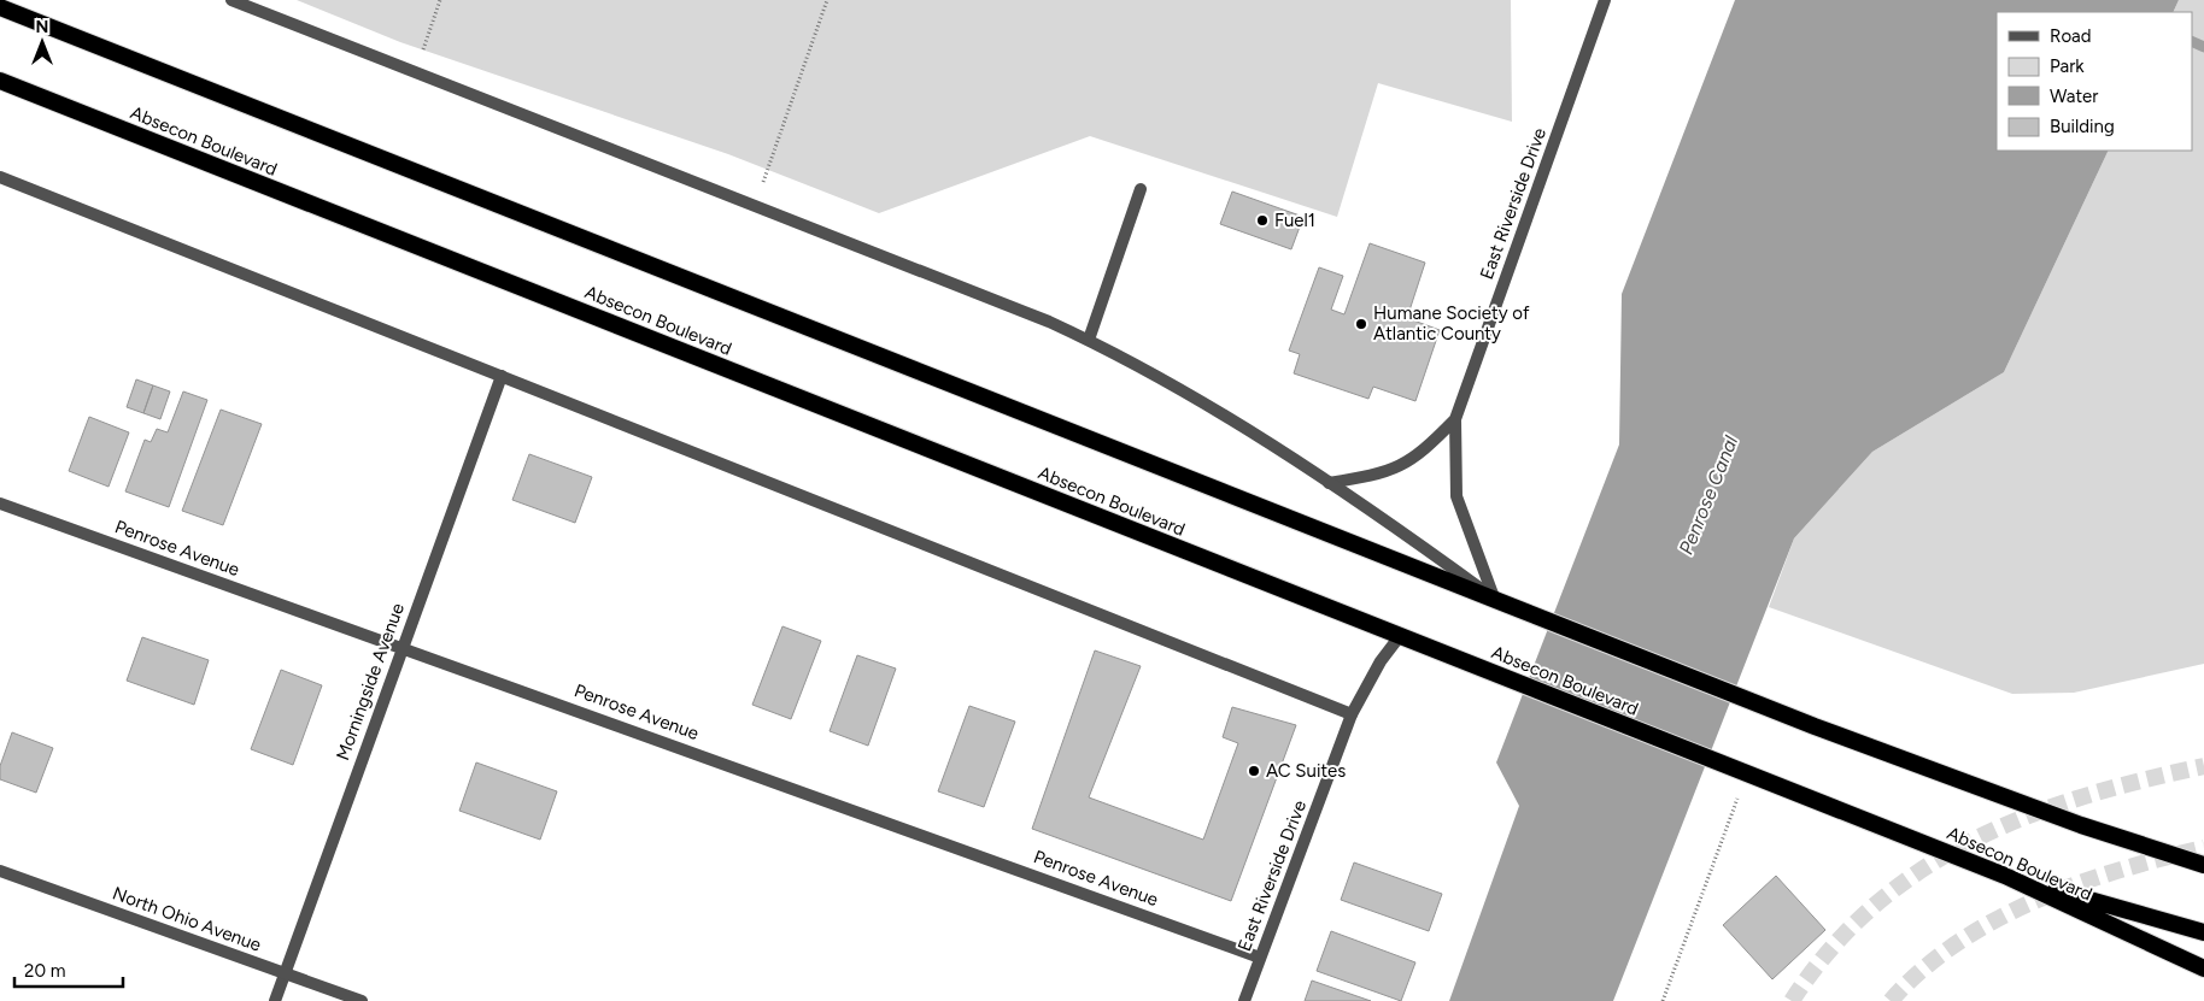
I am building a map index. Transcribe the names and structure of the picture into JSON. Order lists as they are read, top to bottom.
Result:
{
  "streets": {
    "highway": ["Absecon Boulevard"],
    "street": [
      "East Riverside Drive",
      "Penrose Avenue",
      "Morningside Avenue",
      "North Ohio Avenue"
    ]
  },
  "crossings": [
    ["Absecon Boulevard", "East Riverside Drive"],
    ["East Riverside Drive", "Penrose Avenue"],
    ["Penrose Avenue", "Morningside Avenue"],
    ["Morningside Avenue", "North Ohio Avenue"]
  ],
  "water": ["Penrose Canal"],
  "places": ["Fuel1", "Humane Society of Atlantic County", "AC Suites"],
  "legend": [
    "Road",
    "Park",
    "Water",
    "Building"
  ],
  "scale_bar": "20 m",
  "north": "top"
}
